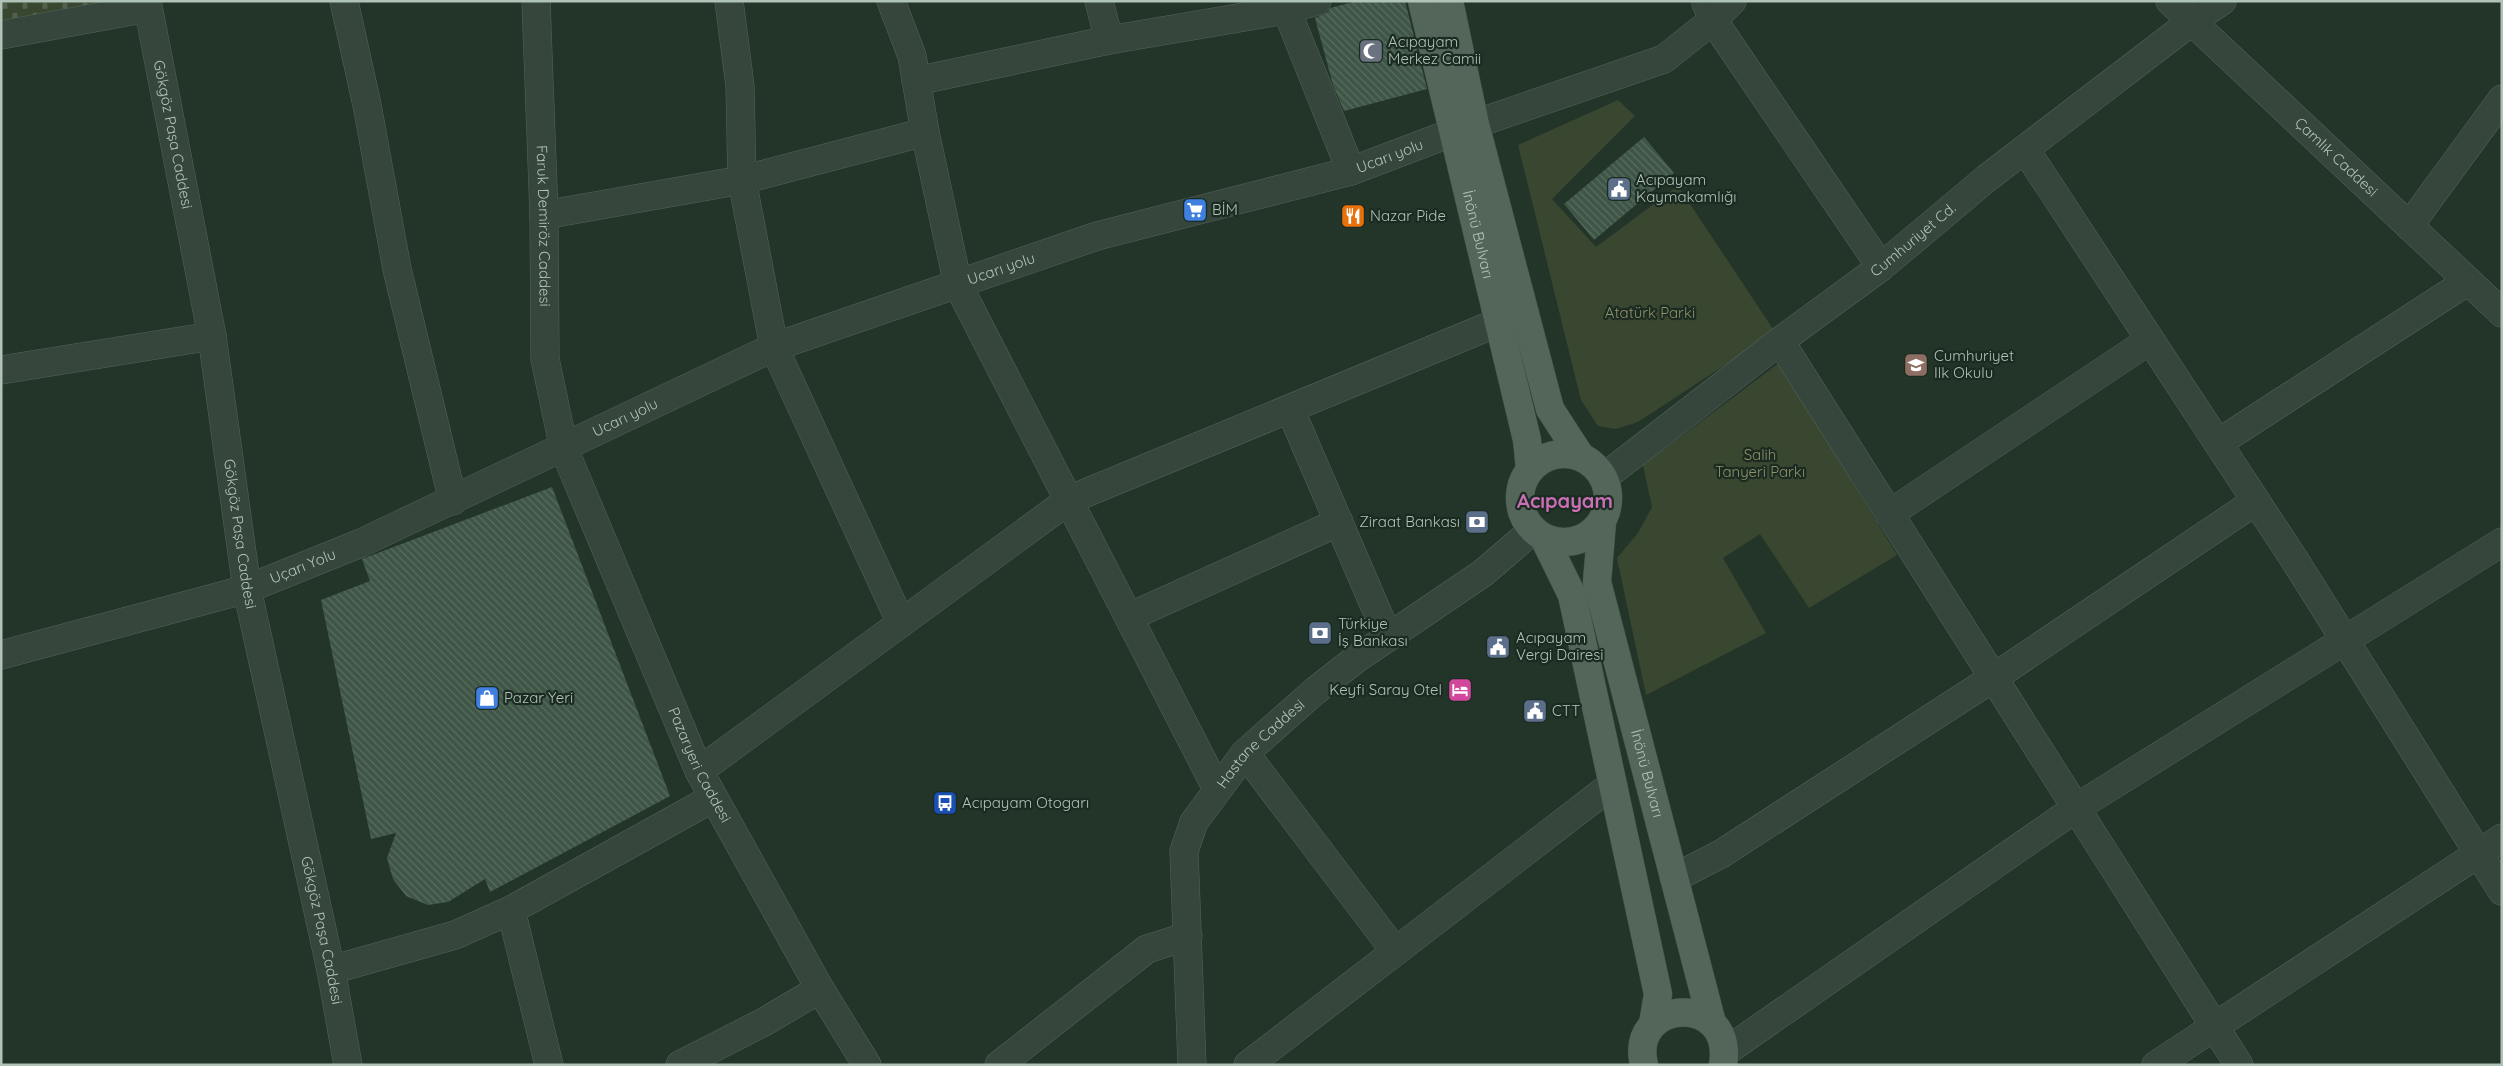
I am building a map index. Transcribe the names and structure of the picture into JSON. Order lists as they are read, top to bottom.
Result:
{
  "streets": {
    "main road": ["İnönü Bulvarı"],
    "street": [
      "Gökgöz Paşa Caddesi",
      "Ucarı yolu",
      "Çamlık Caddesi",
      "Faruk Demiröz Caddesi",
      "Cumhuriyet Cd.",
      "Uçarı Yolu",
      "Hastane Caddesi",
      "Pazaryeri Caddesi"
    ]
  },
  "crossings": [
    ["Gökgöz Paşa Caddesi", "Uçarı Yolu"],
    ["Ucarı yolu", "Faruk Demiröz Caddesi"],
    ["Ucarı yolu", "İnönü Bulvarı"],
    ["Ucarı yolu", "Uçarı Yolu"],
    ["Ucarı yolu", "Pazaryeri Caddesi"],
    ["Çamlık Caddesi", "Cumhuriyet Cd."],
    ["Faruk Demiröz Caddesi", "Uçarı Yolu"],
    ["Faruk Demiröz Caddesi", "Pazaryeri Caddesi"],
    ["İnönü Bulvarı", "Cumhuriyet Cd."],
    ["İnönü Bulvarı", "Hastane Caddesi"],
    ["Cumhuriyet Cd.", "Hastane Caddesi"],
    ["Uçarı Yolu", "Pazaryeri Caddesi"]
  ],
  "districts": ["Acıpayam"],
  "parks": ["Atatürk Parki", "Salih Tanyeri Parkı"],
  "places": {
    "mosque": ["Acıpayam Merkez Camii"],
    "public building": ["Acıpayam Kaymakamlığı", "Acıpayam Vergi Dairesi", "CTT"],
    "supermarket": ["BİM"],
    "restaurant": ["Nazar Pide"],
    "school or university": ["Cumhuriyet Ilk Okulu"],
    "bank": ["Ziraat Bankası", "Türkiye İş Bankası"],
    "hotel": ["Keyfi Saray Otel"],
    "shop": ["Pazar Yeri"],
    "bus stop": ["Acıpayam Otogarı"]
  }
}
